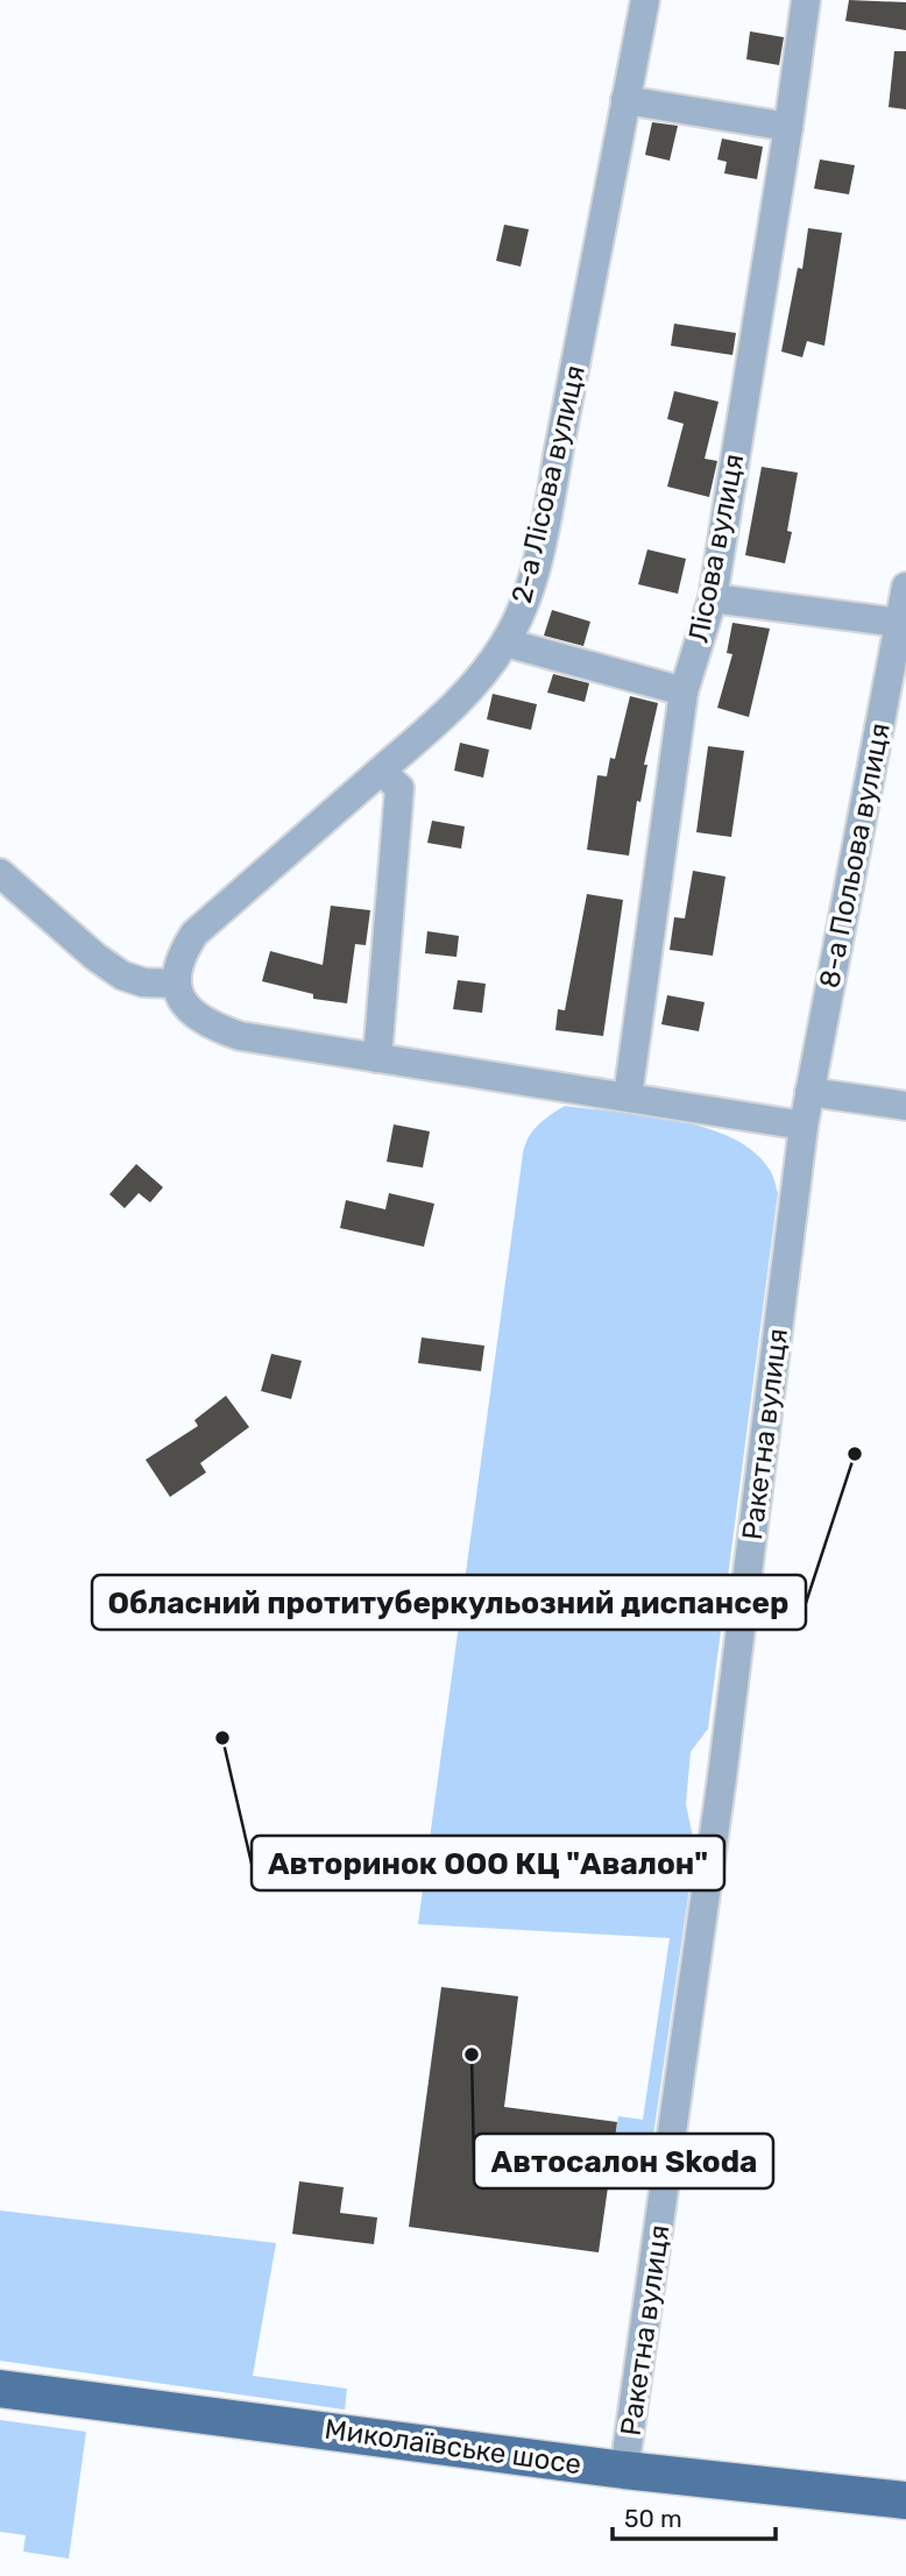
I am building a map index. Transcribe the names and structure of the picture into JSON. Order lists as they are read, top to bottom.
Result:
{
  "streets": {
    "main road": ["Миколаївське шосе"],
    "street": [
      "2-а Лісова вулиця",
      "Лісова вулиця",
      "8-а Польова вулиця",
      "Ракетна вулиця"
    ]
  },
  "crossings": [
    ["8-а Польова вулиця", "Ракетна вулиця"],
    ["Ракетна вулиця", "Миколаївське шосе"]
  ],
  "places": ["Обласний протитуберкульозний диспансер", "Авторинок ООО КЦ \"Авалон\"", "Автосалон Skoda"],
  "scale_bar": "50 m"
}
